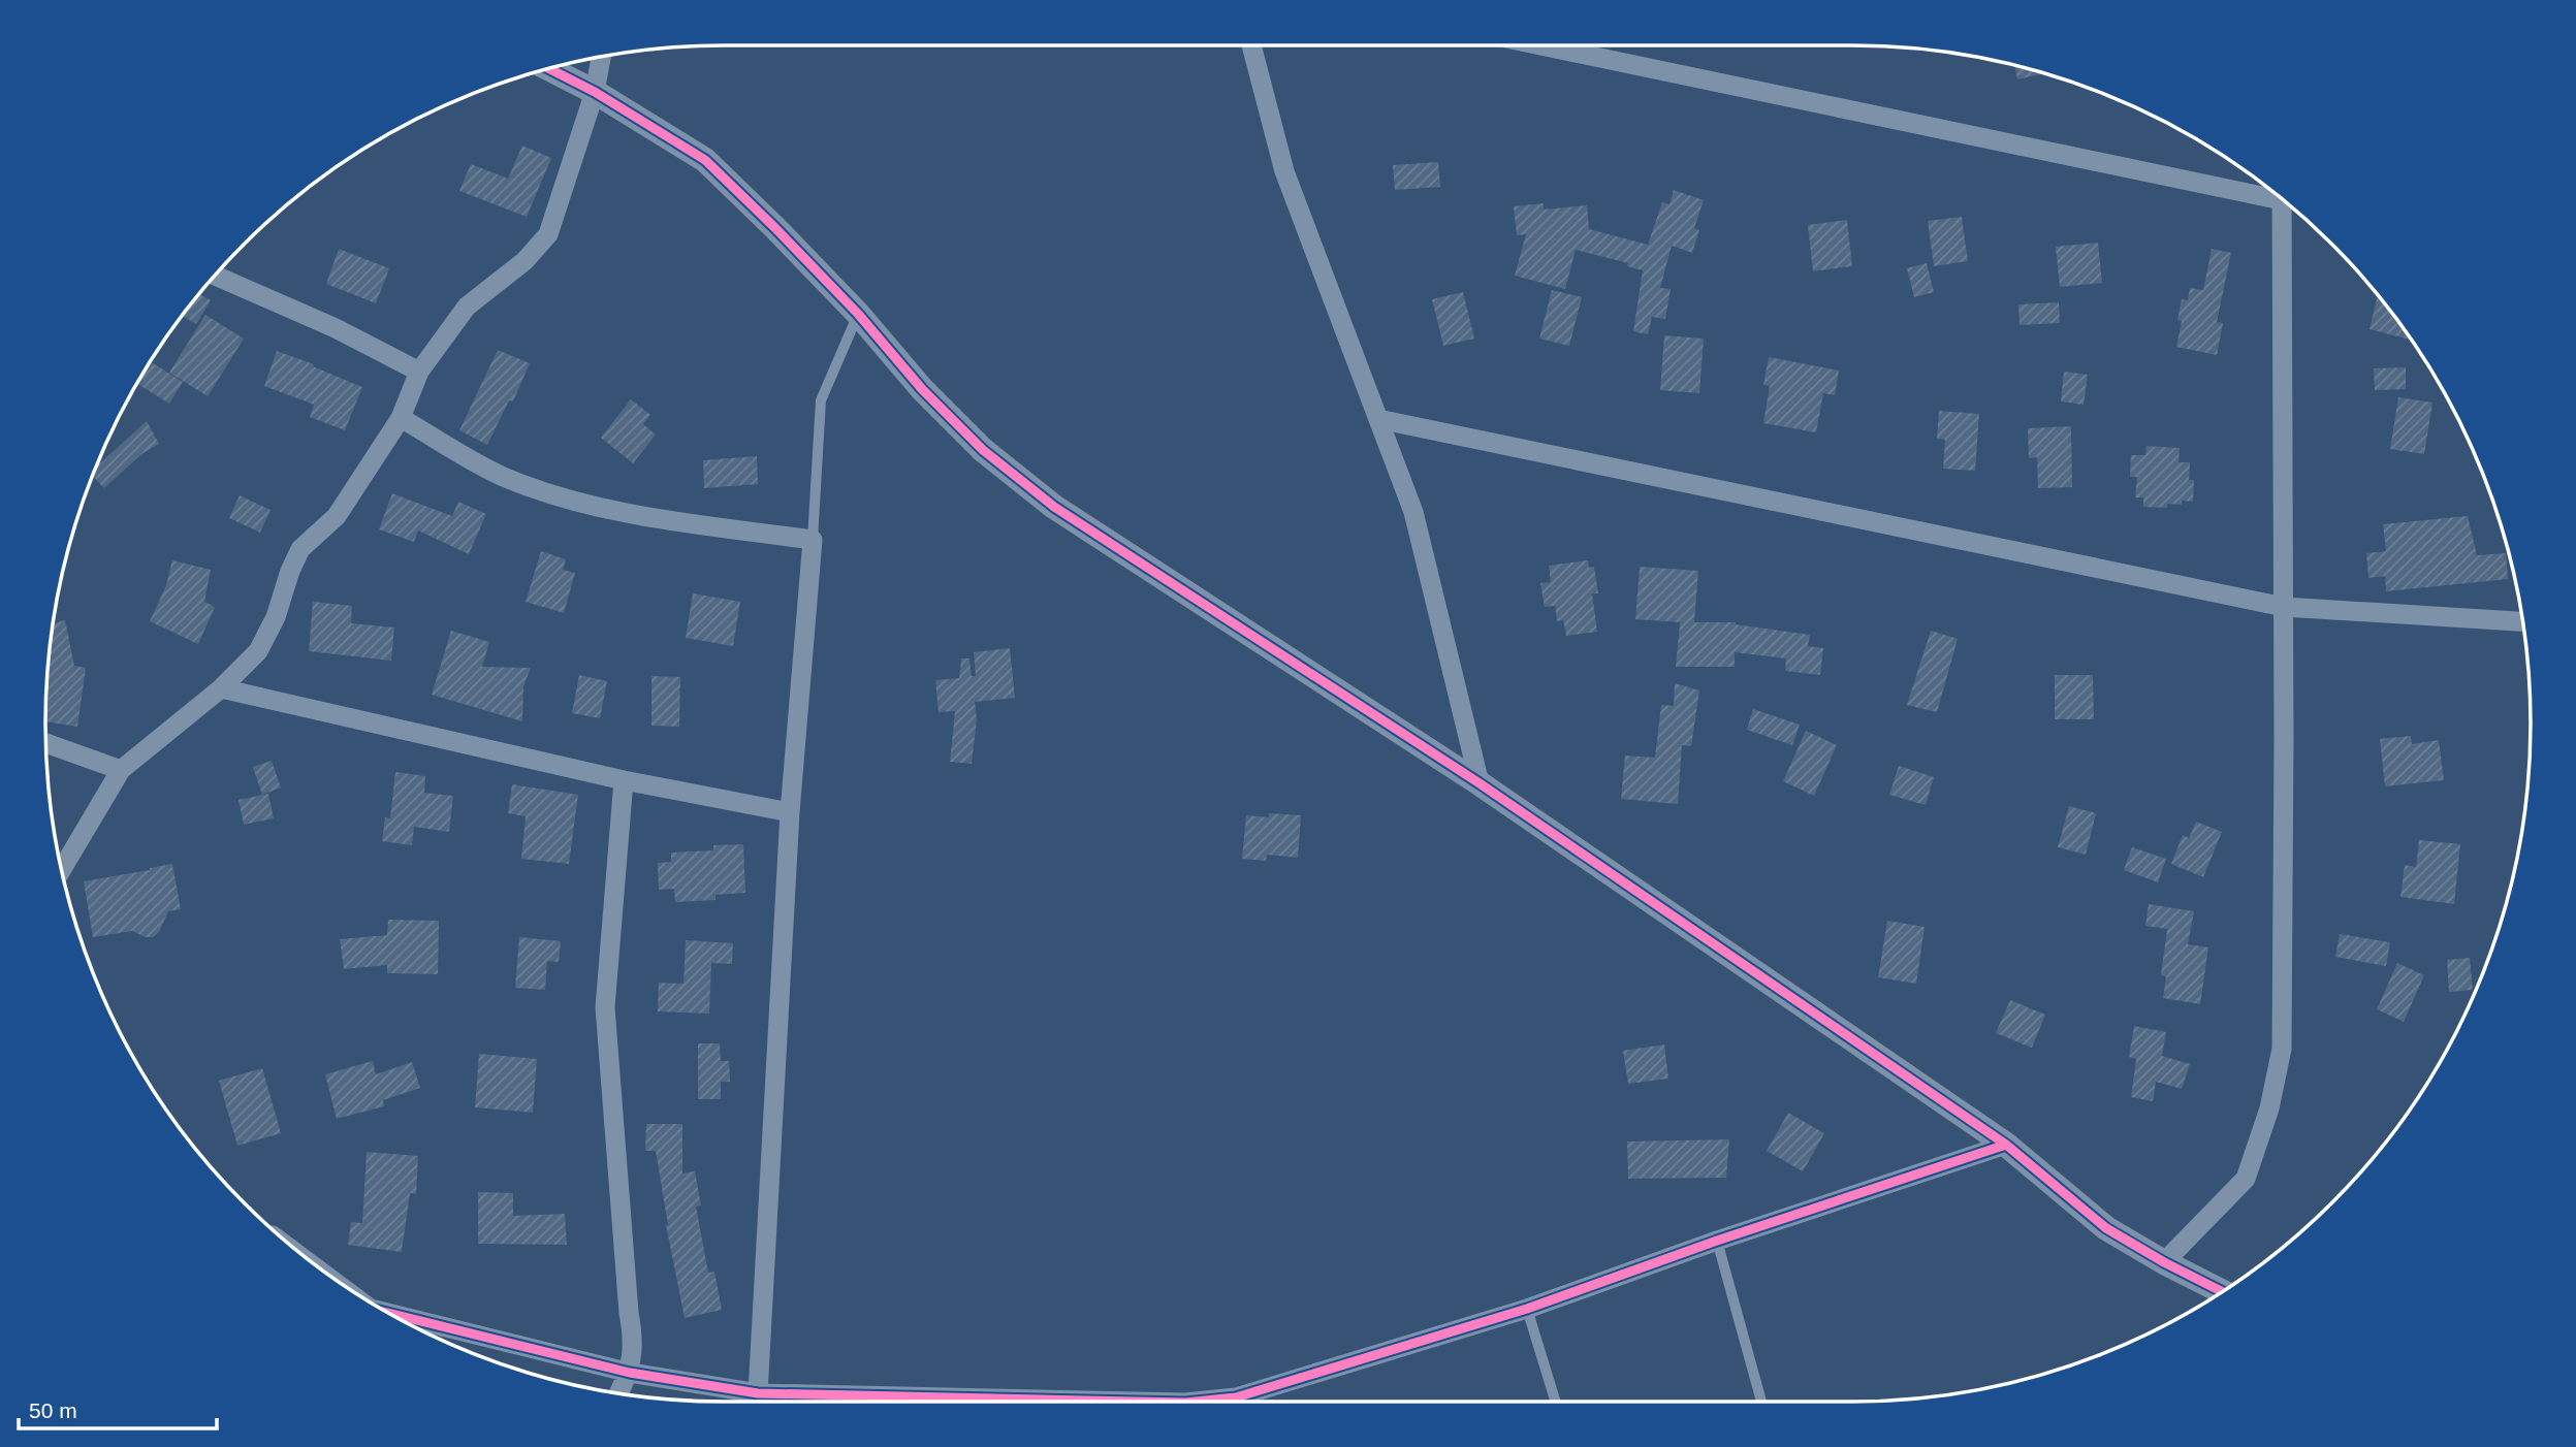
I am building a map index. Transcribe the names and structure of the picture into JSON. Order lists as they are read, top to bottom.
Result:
{
  "scale_bar": "50 m"
}
